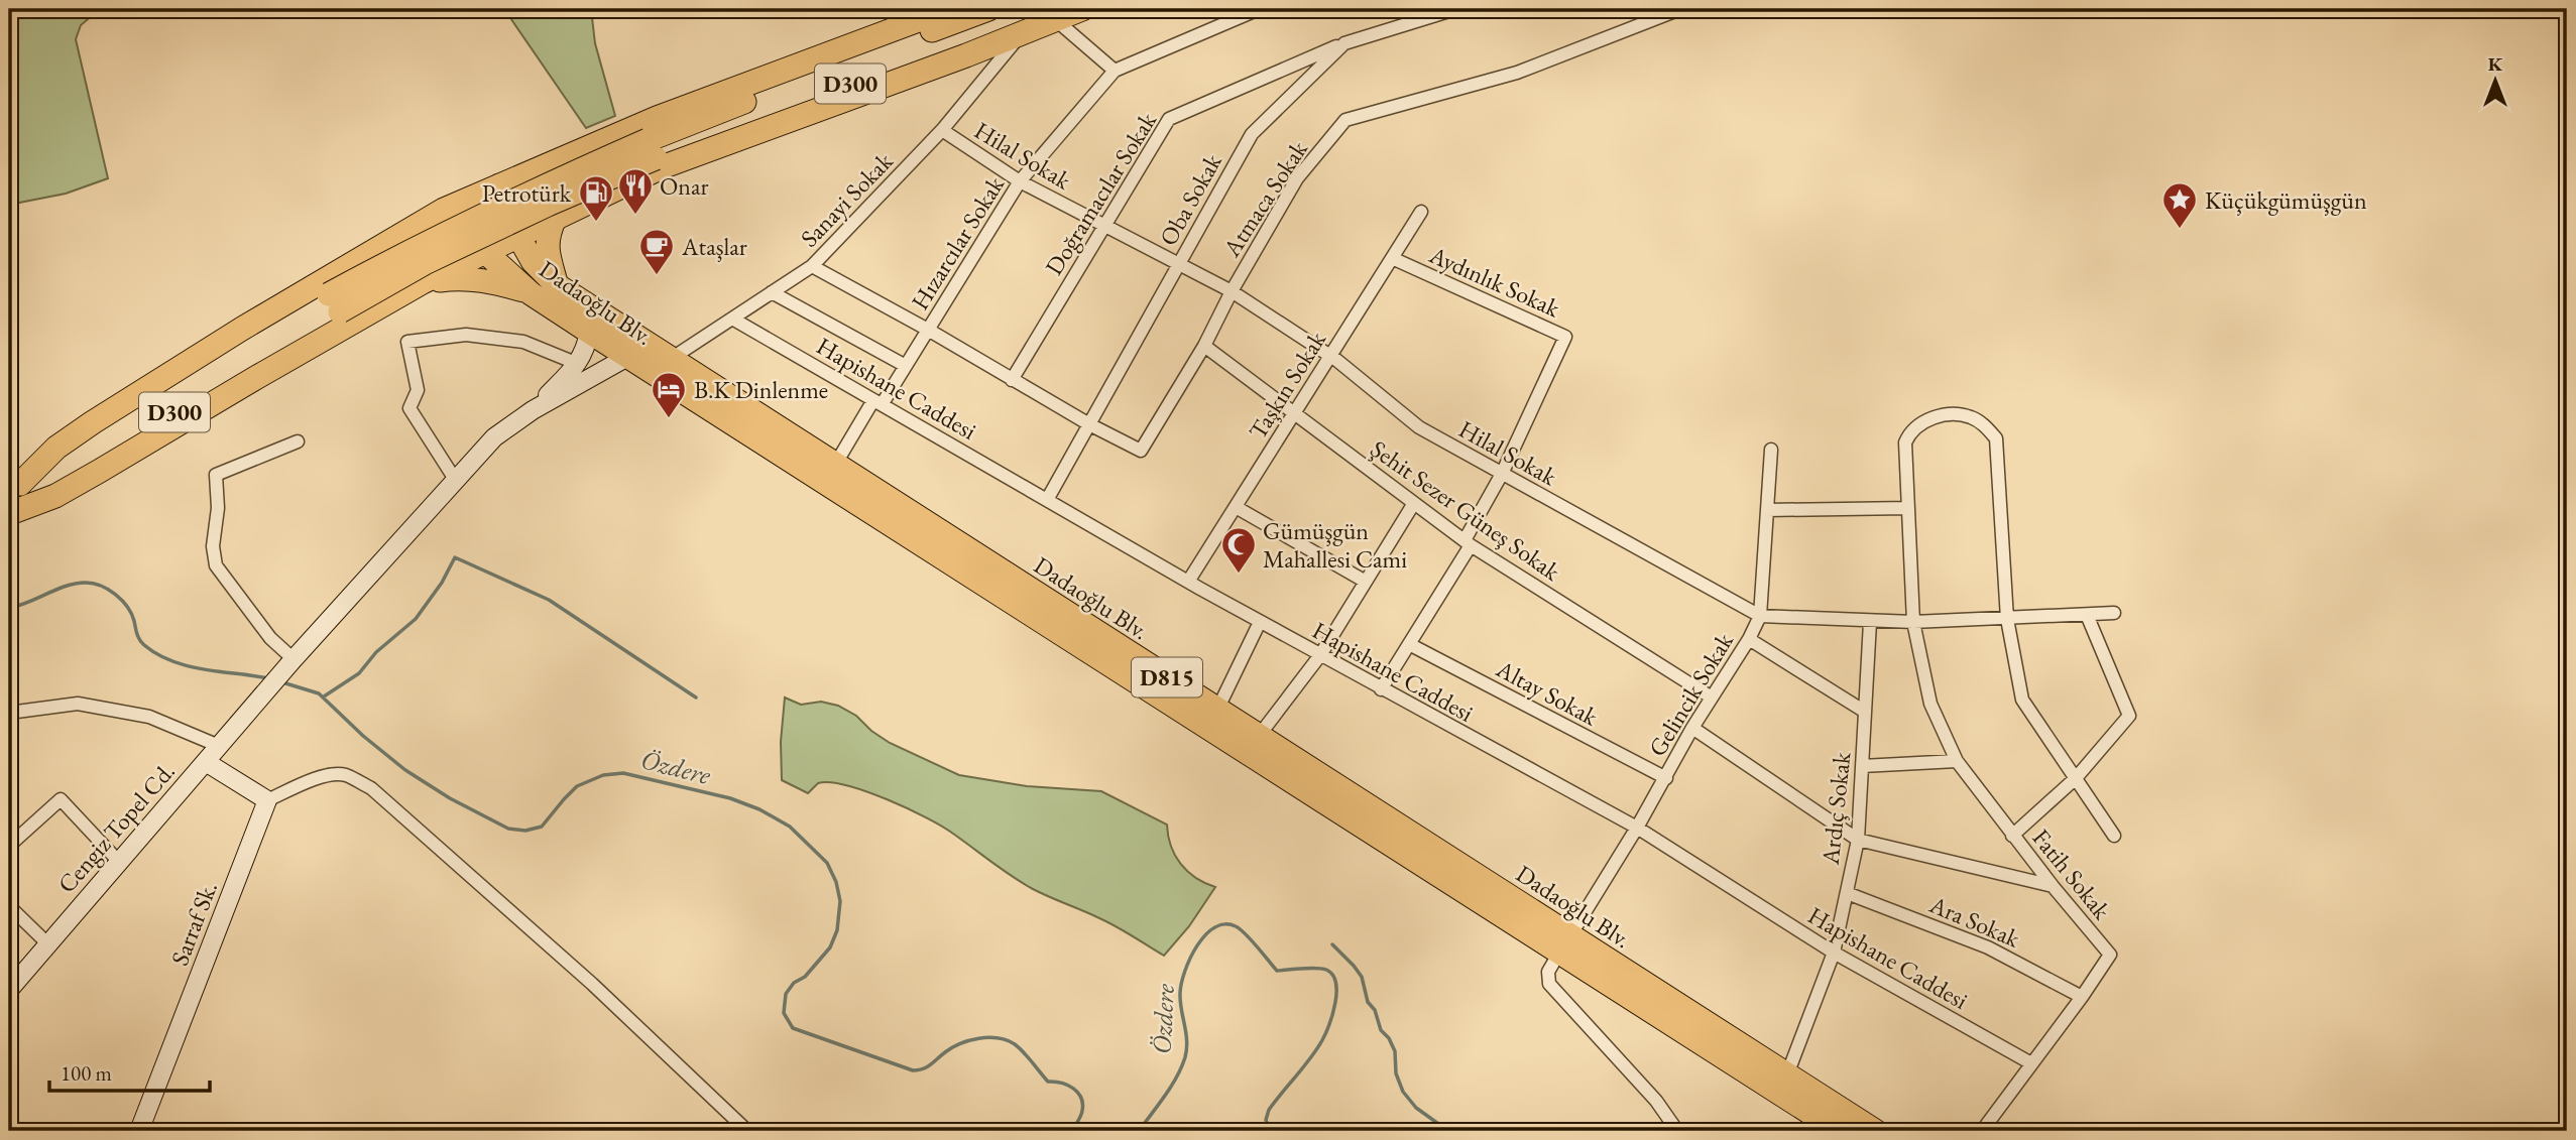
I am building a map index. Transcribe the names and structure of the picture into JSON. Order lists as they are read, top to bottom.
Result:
{
  "streets": {
    "highway": ["D300", "Dadaoğlu Blv.", "D815"],
    "main road": ["Cengiz Topel Cd.", "Sarraf Sk."],
    "street": [
      "Hilal Sokak",
      "Doğramacılar Sokak",
      "Atmaca Sokak",
      "Sanayi Sokak",
      "Oba Sokak",
      "Hızarcılar Sokak",
      "Aydınlık Sokak",
      "Taşkın Sokak",
      "Hapishane Caddesi",
      "Şehit Sezer Güneş Sokak",
      "Altay Sokak",
      "Gelincik Sokak",
      "Ardıç Sokak",
      "Fatih Sokak",
      "Ara Sokak"
    ]
  },
  "crossings": [
    ["Hilal Sokak", "Doğramacılar Sokak"],
    ["Hilal Sokak", "Atmaca Sokak"],
    ["Hilal Sokak", "Sanayi Sokak"],
    ["Hilal Sokak", "Oba Sokak"],
    ["Hilal Sokak", "Hızarcılar Sokak"],
    ["Hilal Sokak", "Aydınlık Sokak"],
    ["Hilal Sokak", "Taşkın Sokak"],
    ["Hilal Sokak", "Gelincik Sokak"],
    ["Hilal Sokak", "Ardıç Sokak"],
    ["Hilal Sokak", "Fatih Sokak"],
    ["Doğramacılar Sokak", "Oba Sokak"],
    ["Atmaca Sokak", "Oba Sokak"],
    ["Atmaca Sokak", "Şehit Sezer Güneş Sokak"],
    ["Sanayi Sokak", "Dadaoğlu Blv."],
    ["Sanayi Sokak", "Hapishane Caddesi"],
    ["Oba Sokak", "Hapishane Caddesi"],
    ["Hızarcılar Sokak", "Dadaoğlu Blv."],
    ["Hızarcılar Sokak", "Hapishane Caddesi"],
    ["Aydınlık Sokak", "Taşkın Sokak"],
    ["Aydınlık Sokak", "Hapishane Caddesi"],
    ["Aydınlık Sokak", "Şehit Sezer Güneş Sokak"],
    ["Aydınlık Sokak", "Altay Sokak"],
    ["Dadaoğlu Blv.", "Gelincik Sokak"],
    ["Dadaoğlu Blv.", "Ardıç Sokak"],
    ["Taşkın Sokak", "Hapishane Caddesi"],
    ["Taşkın Sokak", "Şehit Sezer Güneş Sokak"],
    ["Hapishane Caddesi", "Gelincik Sokak"],
    ["Hapishane Caddesi", "Ardıç Sokak"],
    ["Hapishane Caddesi", "Fatih Sokak"],
    ["Şehit Sezer Güneş Sokak", "Gelincik Sokak"],
    ["Altay Sokak", "Gelincik Sokak"],
    ["Ardıç Sokak", "Ara Sokak"],
    ["Fatih Sokak", "Ara Sokak"]
  ],
  "water": ["Özdere"],
  "places": {
    "restaurant": ["Onar"],
    "fuel station": ["Petrotürk"],
    "place": ["Küçükgümüşgün"],
    "cafe": ["Ataşlar"],
    "hotel": ["B.K Dinlenme"],
    "mosque": ["Gümüşgün Mahallesi Cami"]
  },
  "scale_bar": "100 m",
  "north": "top"
}
